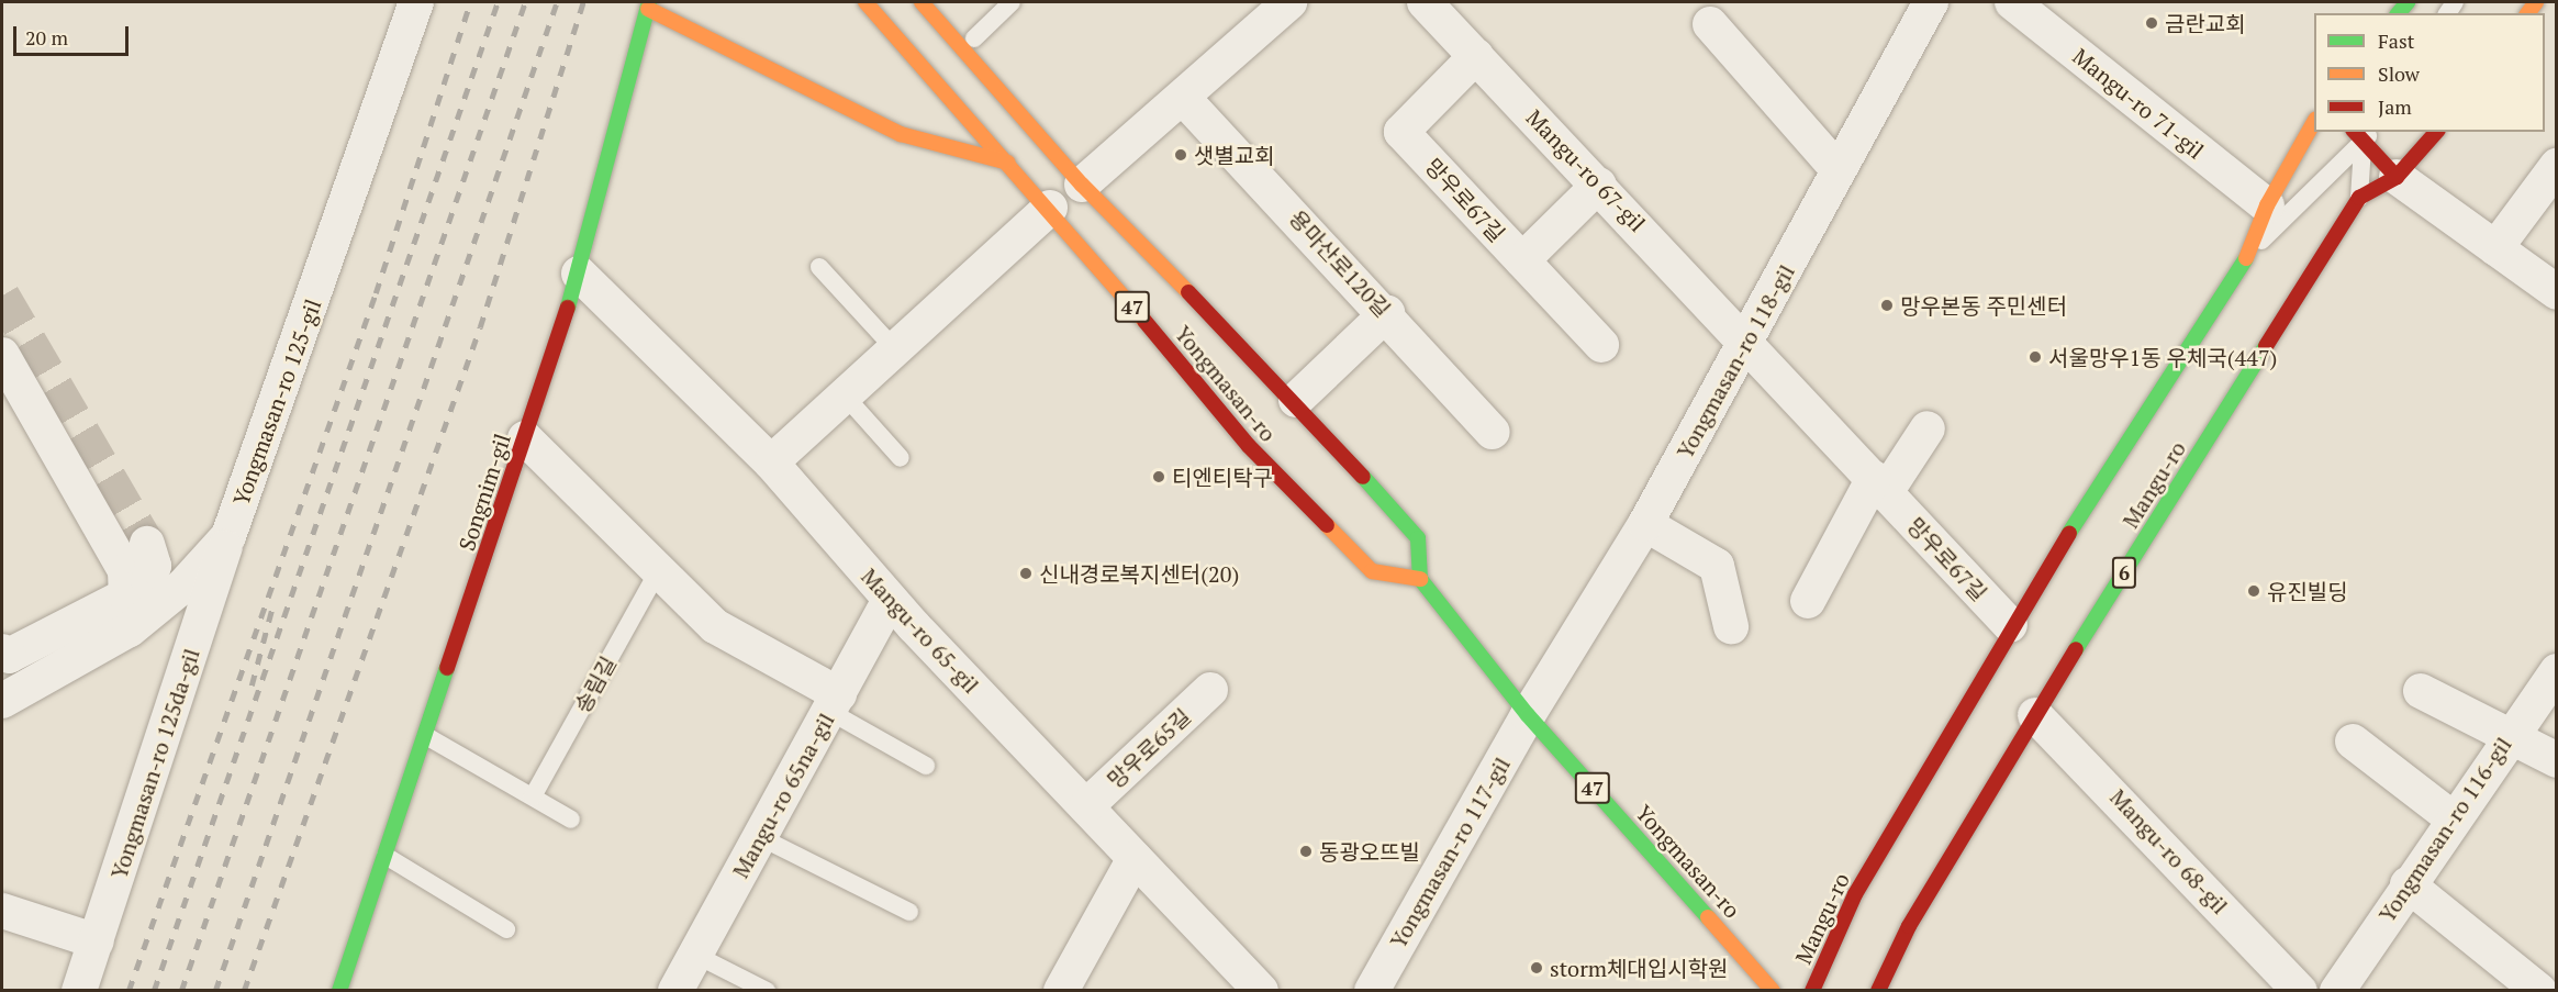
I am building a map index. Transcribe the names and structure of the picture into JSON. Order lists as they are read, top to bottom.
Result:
{
  "streets": {
    "main road": [
      "47",
      "Yongmasan-ro",
      "Mangu-ro",
      "Songnim-gil",
      "6"
    ],
    "street": [
      "Mangu-ro 71-gil",
      "Mangu-ro 67-gil",
      "망우로67길",
      "용마산로120길",
      "Yongmasan-ro 118-gil",
      "Yongmasan-ro 125-gil",
      "Mangu-ro 65-gil",
      "망우로65길",
      "Yongmasan-ro 125da-gil",
      "Mangu-ro 65na-gil",
      "Yongmasan-ro 116-gil",
      "Mangu-ro 68-gil",
      "Yongmasan-ro 117-gil"
    ],
    "lane": ["송림길"]
  },
  "crossings": [
    ["Mangu-ro 71-gil", "Mangu-ro"],
    ["Mangu-ro 67-gil", "망우로67길"],
    ["Mangu-ro 67-gil", "Yongmasan-ro 118-gil"],
    ["망우로67길", "Yongmasan-ro 118-gil"],
    ["망우로67길", "Mangu-ro"],
    ["Yongmasan-ro 118-gil", "Yongmasan-ro"],
    ["Yongmasan-ro 118-gil", "Yongmasan-ro 117-gil"],
    ["Yongmasan-ro", "Yongmasan-ro 117-gil"],
    ["Yongmasan-ro 125-gil", "Yongmasan-ro 125da-gil"],
    ["Mangu-ro", "Mangu-ro 68-gil"],
    ["Songnim-gil", "Mangu-ro 65-gil"],
    ["Mangu-ro 65-gil", "망우로65길"],
    ["Mangu-ro 65-gil", "Mangu-ro 65na-gil"]
  ],
  "places": [
    "금란교회",
    "샛별교회",
    "망우본동 주민센터",
    "서울망우1동 우체국(447)",
    "티엔티탁구",
    "신내경로복지센터(20)",
    "유진빌딩",
    "동광오뜨빌",
    "storm체대입시학원"
  ],
  "legend": ["Fast", "Slow", "Jam"],
  "scale_bar": "20 m"
}
